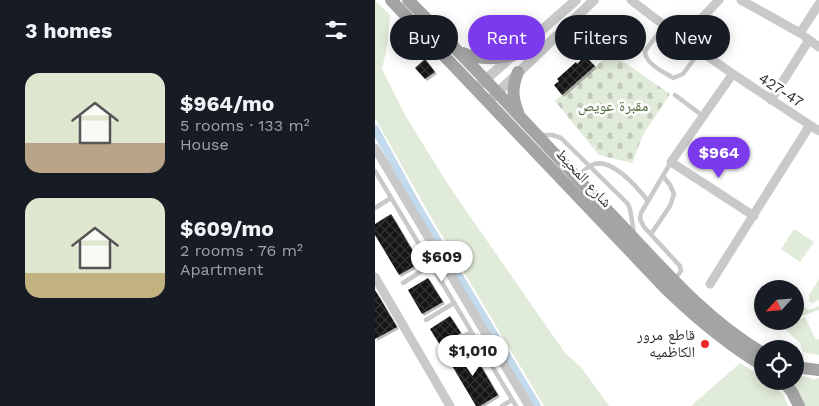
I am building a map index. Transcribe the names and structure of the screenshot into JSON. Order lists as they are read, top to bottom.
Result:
{
  "streets": {
    "main road": ["شارع المحيط"],
    "street": ["427-47"]
  },
  "parks": ["مقبرة عويص"],
  "places": ["قاطع مرور الكاظميه"],
  "north": "bottom left",
  "page": {
    "heading": "3 homes",
    "chip": [
      "Buy",
      "Rent",
      "Filters",
      "New"
    ],
    "list": [
      {
        "name": "$964/mo",
        "note": "5 rooms · 133 m² · House"
      },
      {
        "name": "$609/mo",
        "note": "2 rooms · 76 m² · Apartment"
      }
    ],
    "price": ["$964", "$609", "$1,010"]
  }
}
